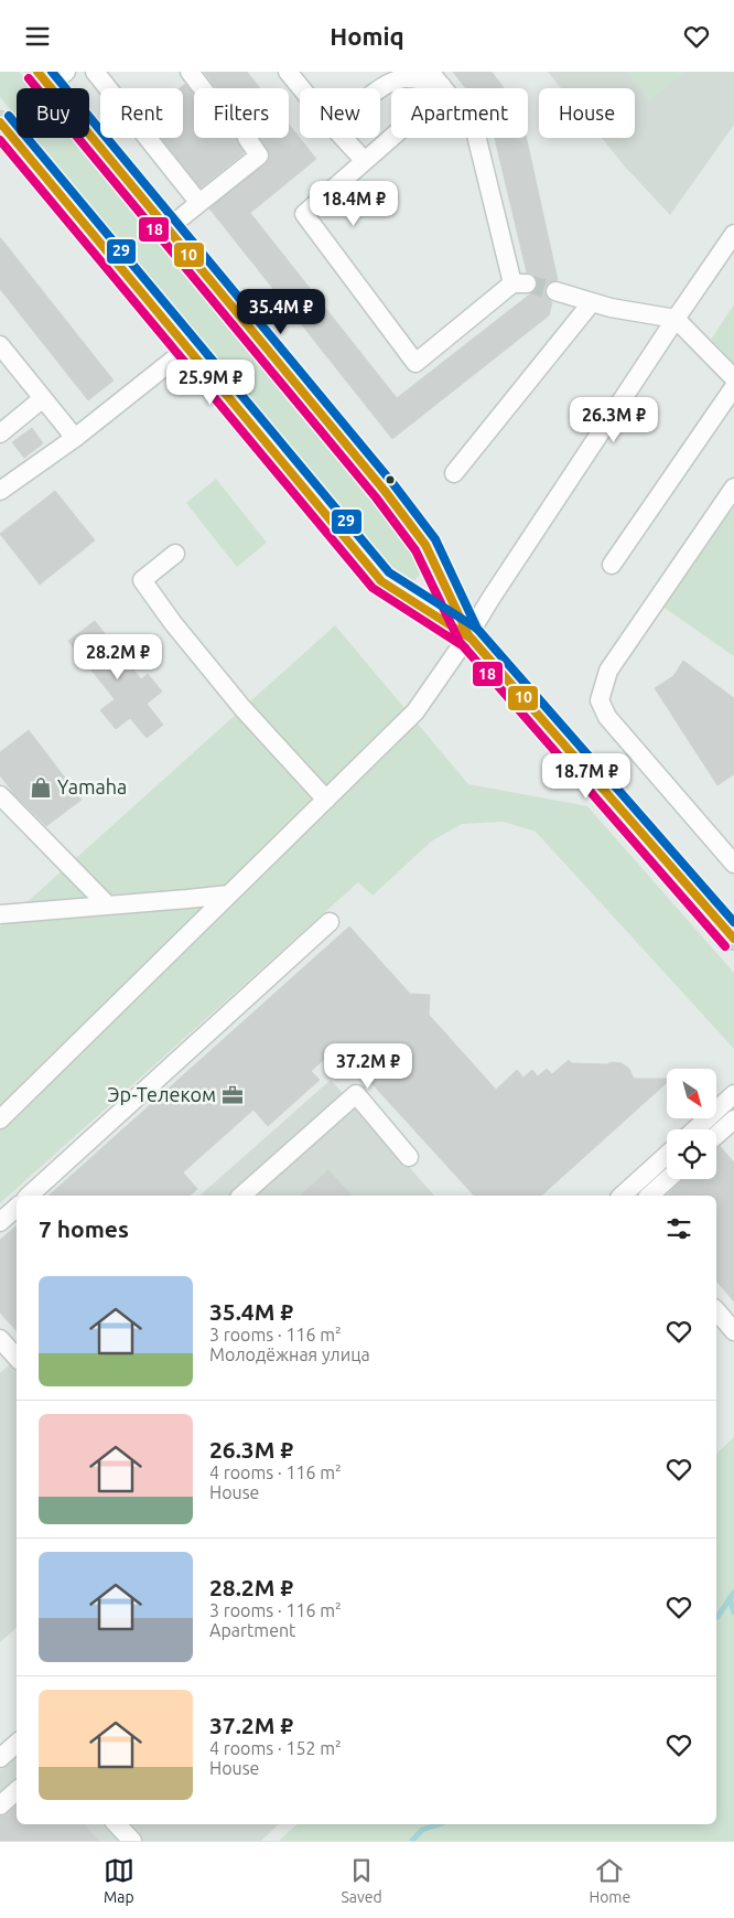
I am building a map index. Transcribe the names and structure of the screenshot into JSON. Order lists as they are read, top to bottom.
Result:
{
  "places": {
    "shop": ["Yamaha"],
    "office": ["Эр-Телеком"]
  },
  "lines": ["transit line 10", "transit line 29", "transit line 18"],
  "north": "bottom right",
  "page": {
    "header": "Homiq",
    "chip": [
      "Buy",
      "Rent",
      "Filters",
      "New",
      "Apartment",
      "House"
    ],
    "price": [
      "18.4M ₽",
      "35.4M ₽",
      "25.9M ₽",
      "26.3M ₽",
      "28.2M ₽",
      "18.7M ₽",
      "37.2M ₽"
    ],
    "heading": "7 homes",
    "list": [
      {
        "name": "35.4M ₽",
        "note": "3 rooms · 116 m² · Молодёжная улица"
      },
      {
        "name": "26.3M ₽",
        "note": "4 rooms · 116 m² · House"
      },
      {
        "name": "28.2M ₽",
        "note": "3 rooms · 116 m² · Apartment"
      },
      {
        "name": "37.2M ₽",
        "note": "4 rooms · 152 m² · House"
      }
    ],
    "tabs": ["Map", "Saved", "Home"]
  }
}
